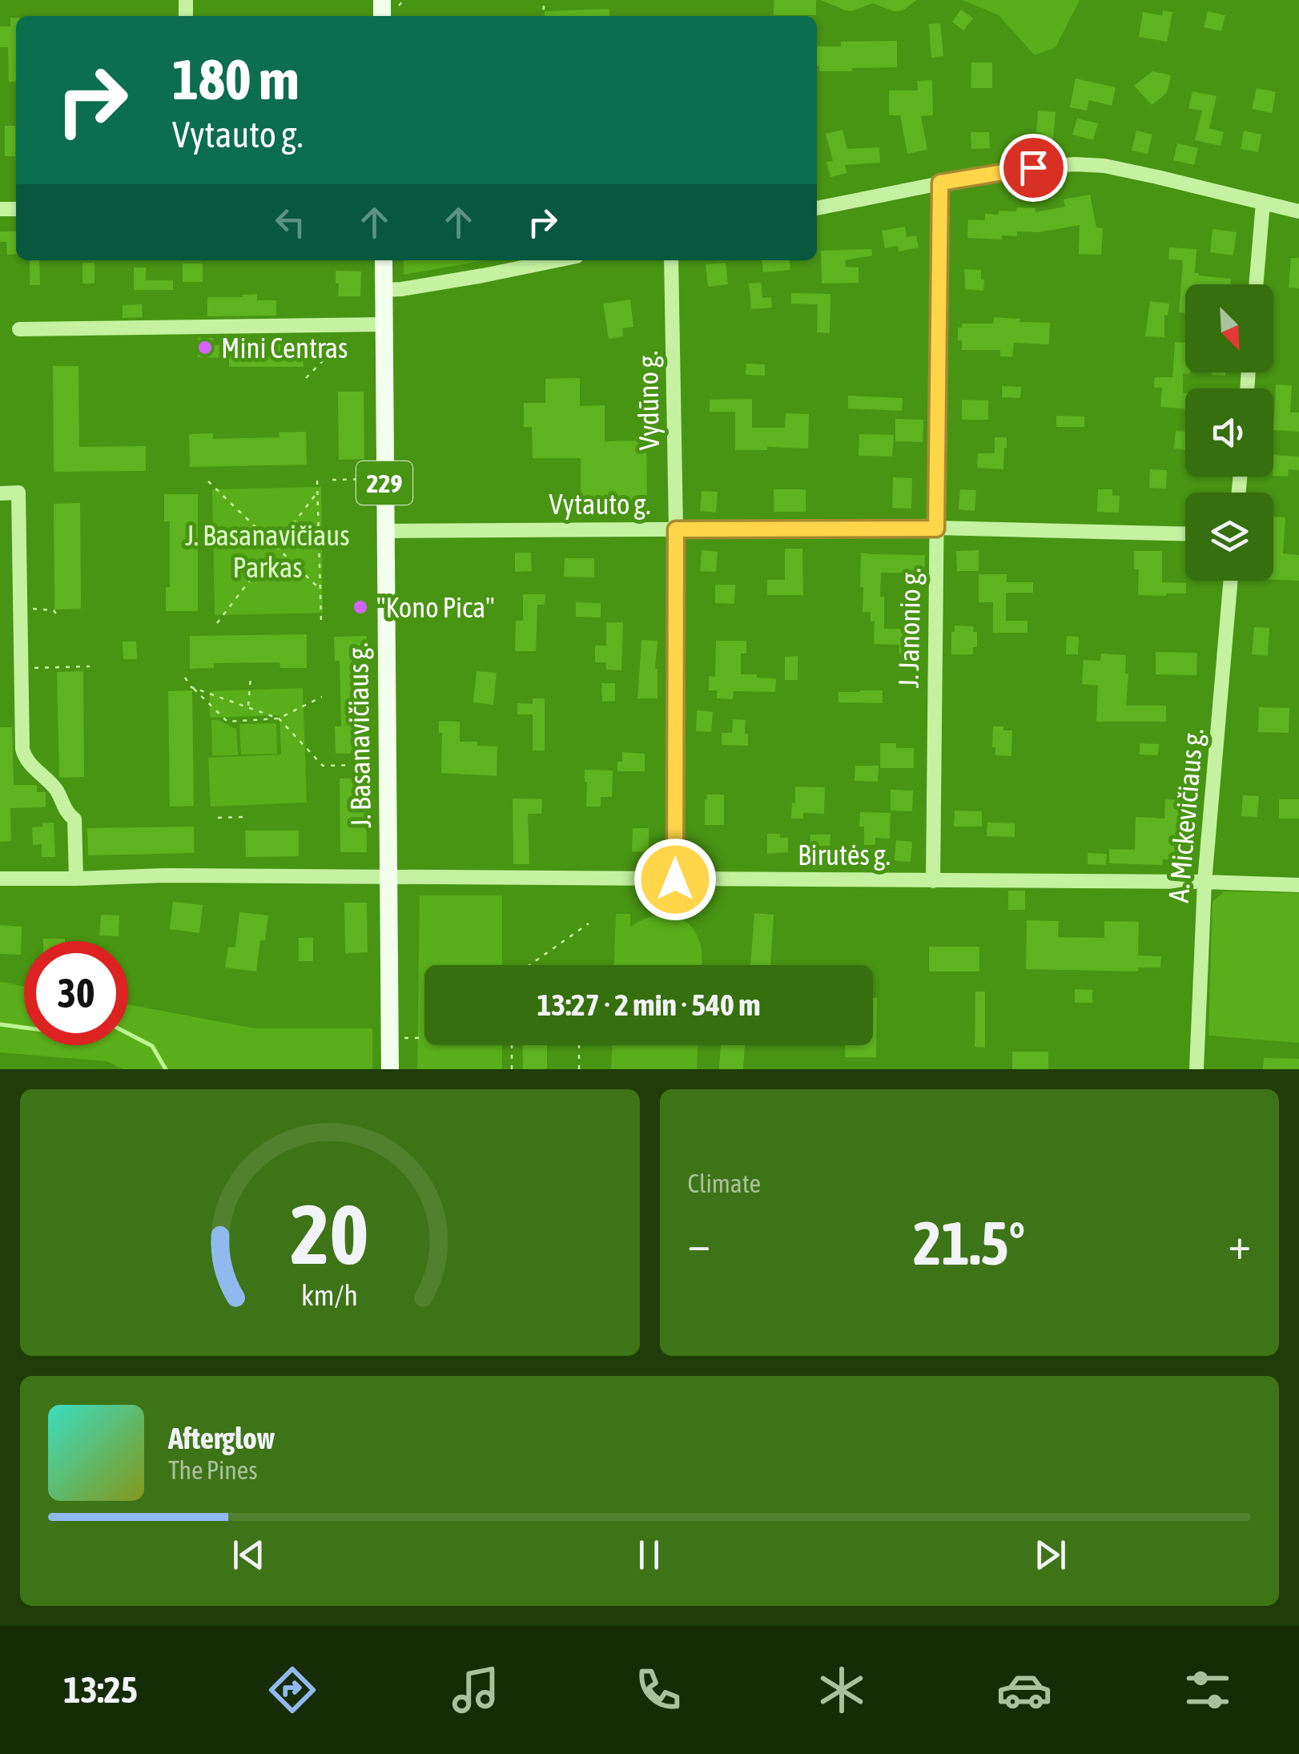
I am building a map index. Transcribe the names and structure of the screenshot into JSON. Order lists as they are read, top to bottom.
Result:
{
  "streets": {
    "main road": ["229", "J. Basanavičiaus g."],
    "street": [
      "Vydūno g.",
      "Vytauto g.",
      "J. Janonio g.",
      "A. Mickevičiaus g.",
      "Birutės g."
    ]
  },
  "crossings": [
    ["Vydūno g.", "Vytauto g."],
    ["Vydūno g.", "Birutės g."],
    ["Vytauto g.", "J. Janonio g."],
    ["Vytauto g.", "J. Basanavičiaus g."],
    ["J. Janonio g.", "Birutės g."],
    ["J. Basanavičiaus g.", "Birutės g."],
    ["A. Mickevičiaus g.", "Birutės g."]
  ],
  "parks": ["J. Basanavičiaus Parkas"],
  "places": ["Mini Centras", "\"Kono Pica\""],
  "north": "bottom right",
  "page": {
    "turn": ["180 m", "Vytauto g."],
    "limit": "30",
    "trip": "13:27 · 2 min · 540 m",
    "tile": "Climate",
    "heat": ["−", "21.5°", "+"],
    "song": ["Afterglow", "The Pines"],
    "tabs": "13:25",
    "gauge": ["20", "km/h"]
  }
}
